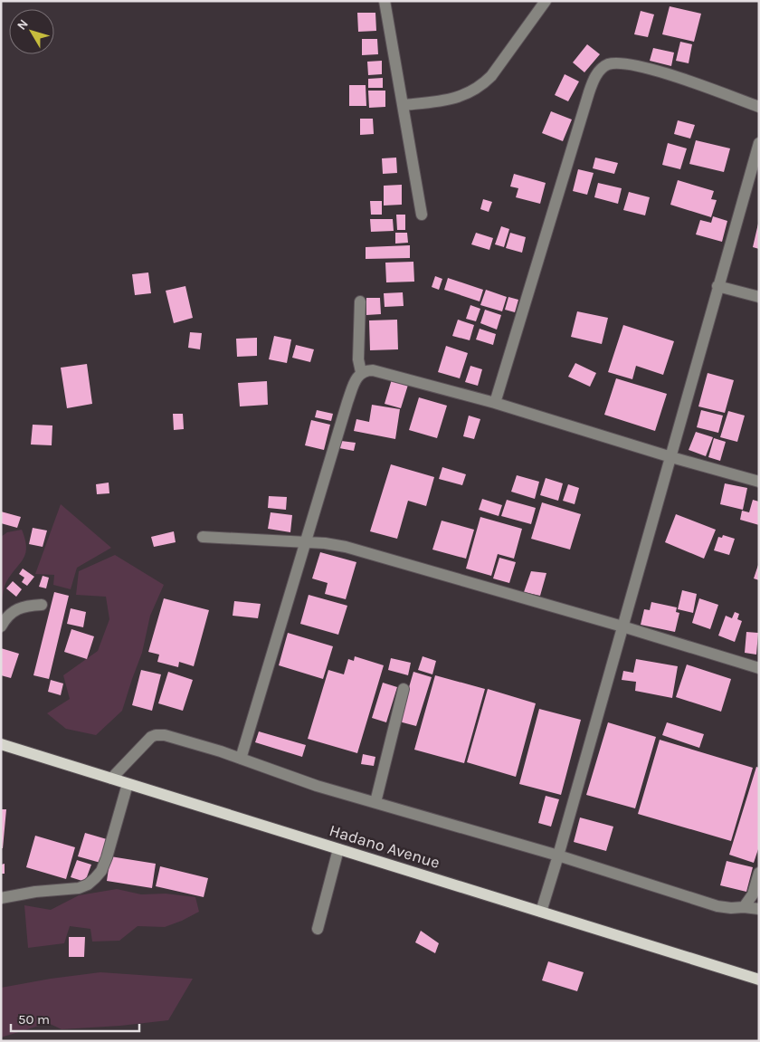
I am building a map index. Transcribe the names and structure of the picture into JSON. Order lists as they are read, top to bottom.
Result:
{
  "streets": {
    "main road": ["Hadano Avenue"]
  },
  "scale_bar": "50 m",
  "north": "top left"
}
